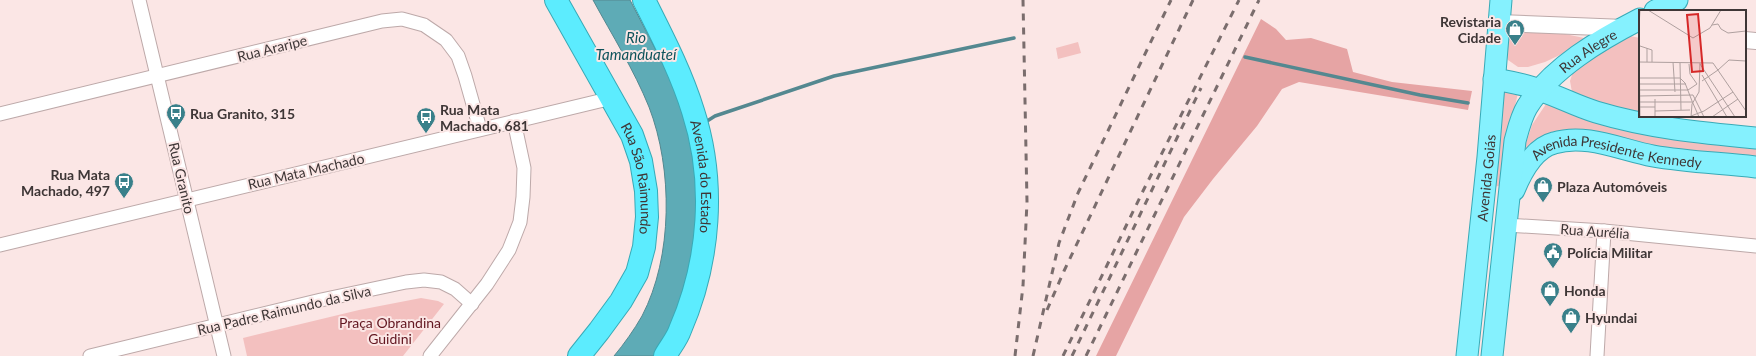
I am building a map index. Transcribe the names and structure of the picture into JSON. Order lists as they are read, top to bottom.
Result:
{
  "streets": {
    "highway": ["Avenida do Estado", "Rua São Raimundo"],
    "main road": ["Rua Alegre", "Avenida Presidente Kennedy", "Avenida Goiás"],
    "street": [
      "Rua Araripe",
      "Rua Mata Machado",
      "Rua Granito",
      "Rua Aurélia",
      "Rua Padre Raimundo da Silva"
    ]
  },
  "crossings": [
    ["Rua Araripe", "Rua Mata Machado"],
    ["Rua Araripe", "Rua Granito"],
    ["Rua Alegre", "Avenida Presidente Kennedy"],
    ["Rua Alegre", "Avenida Goiás"],
    ["Avenida Presidente Kennedy", "Avenida Goiás"],
    ["Avenida Presidente Kennedy", "Rua Aurélia"],
    ["Rua Mata Machado", "Rua Granito"],
    ["Rua Mata Machado", "Rua São Raimundo"],
    ["Rua Granito", "Rua Padre Raimundo da Silva"],
    ["Avenida Goiás", "Rua Aurélia"]
  ],
  "water": ["Rio Tamanduateí"],
  "parks": ["Praça Obrandina Guidini"],
  "places": {
    "shop": [
      "Revistaria Cidade",
      "Plaza Automóveis",
      "Honda",
      "Hyundai"
    ],
    "bus stop": ["Rua Granito, 315", "Rua Mata Machado, 681", "Rua Mata Machado, 497"],
    "public building": ["Polícia Militar"]
  }
}
